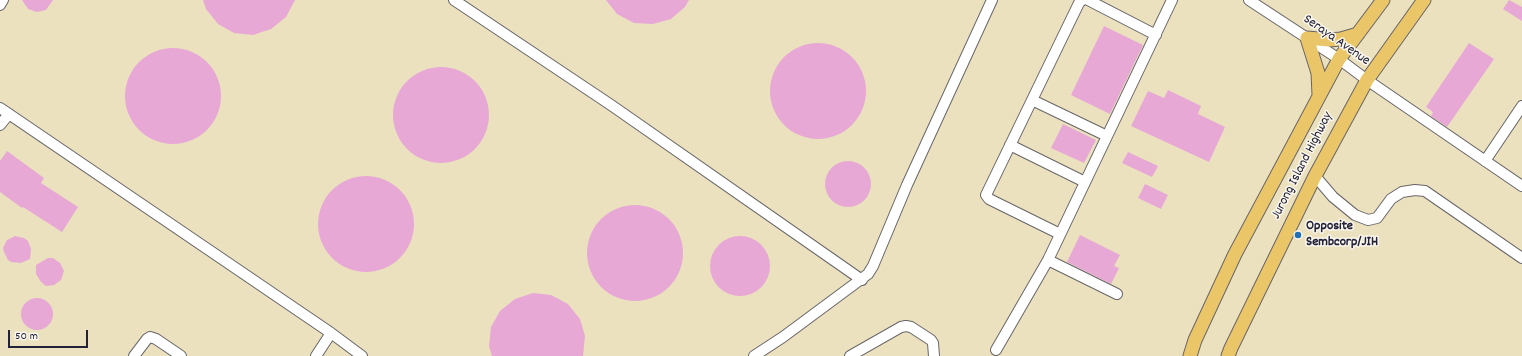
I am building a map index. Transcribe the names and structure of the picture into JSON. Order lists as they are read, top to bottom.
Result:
{
  "streets": {
    "main road": ["Jurong Island Highway"],
    "street": ["Seraya Avenue"]
  },
  "crossings": [
    ["Seraya Avenue", "Jurong Island Highway"]
  ],
  "places": ["Opposite Sembcorp/JIH"],
  "scale_bar": "50 m"
}
